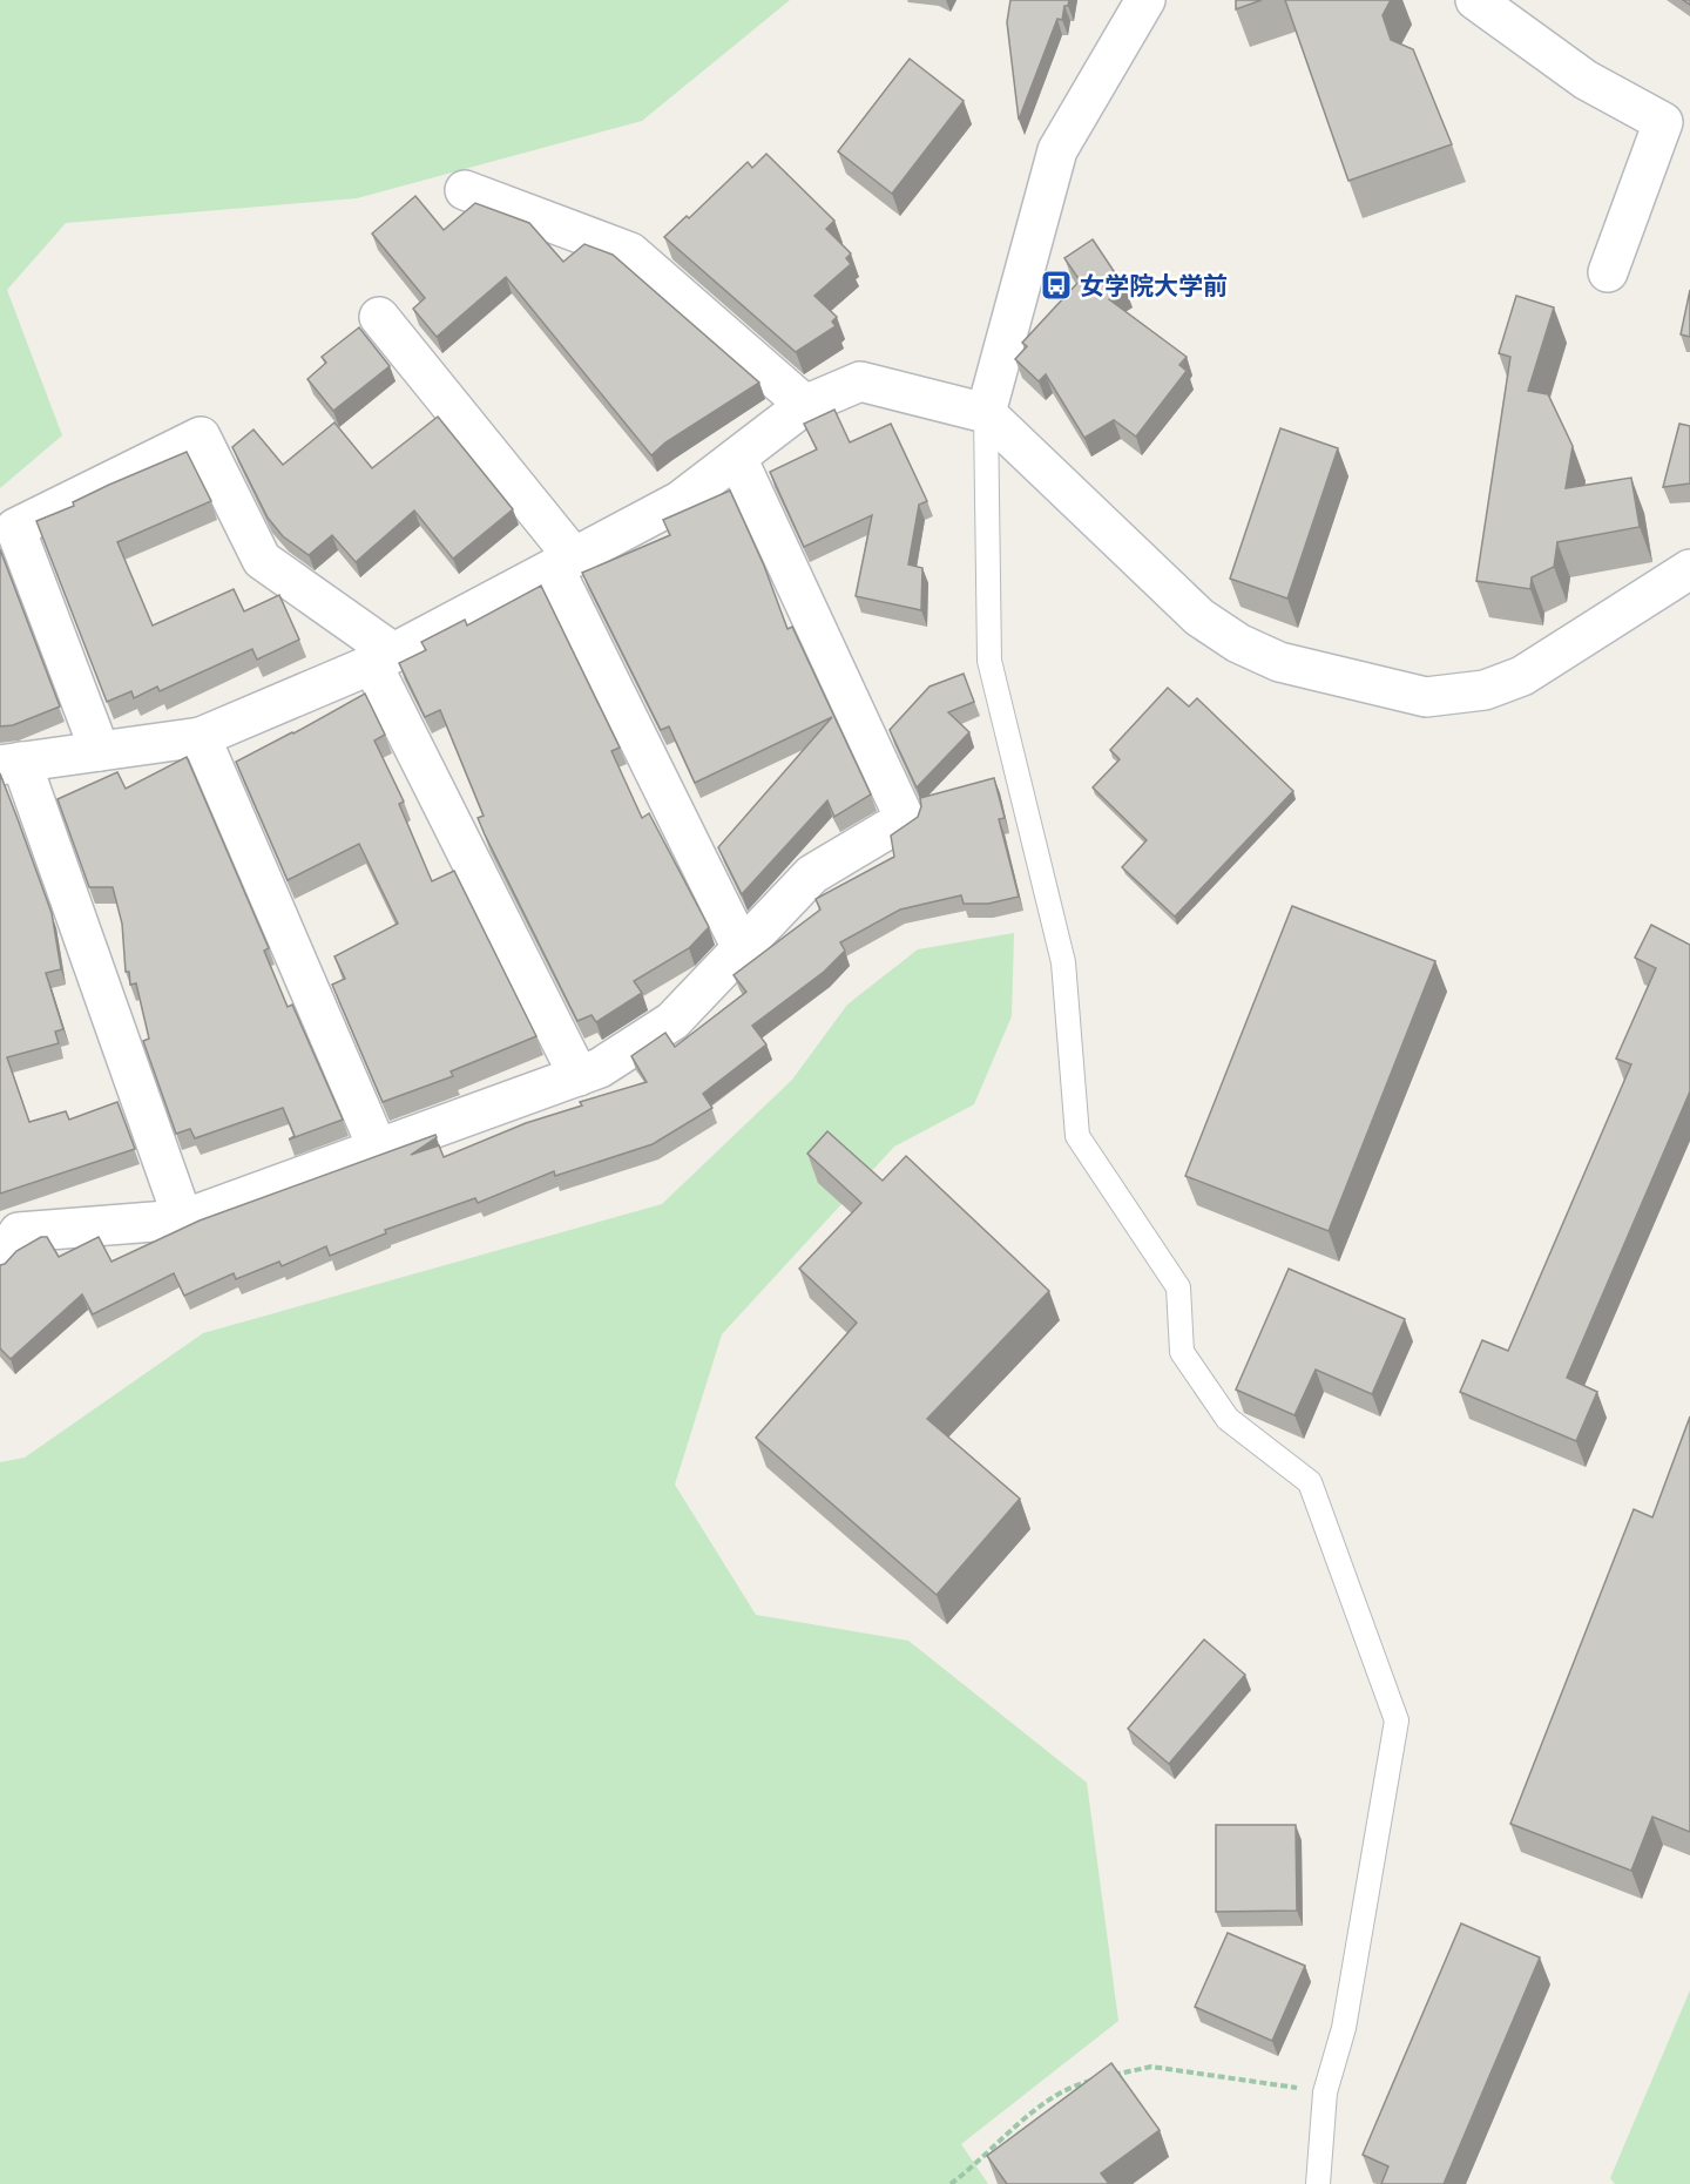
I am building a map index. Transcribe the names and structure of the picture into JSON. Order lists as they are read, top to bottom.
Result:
{
  "places": {
    "bus stop": ["女学院大学前"]
  }
}
